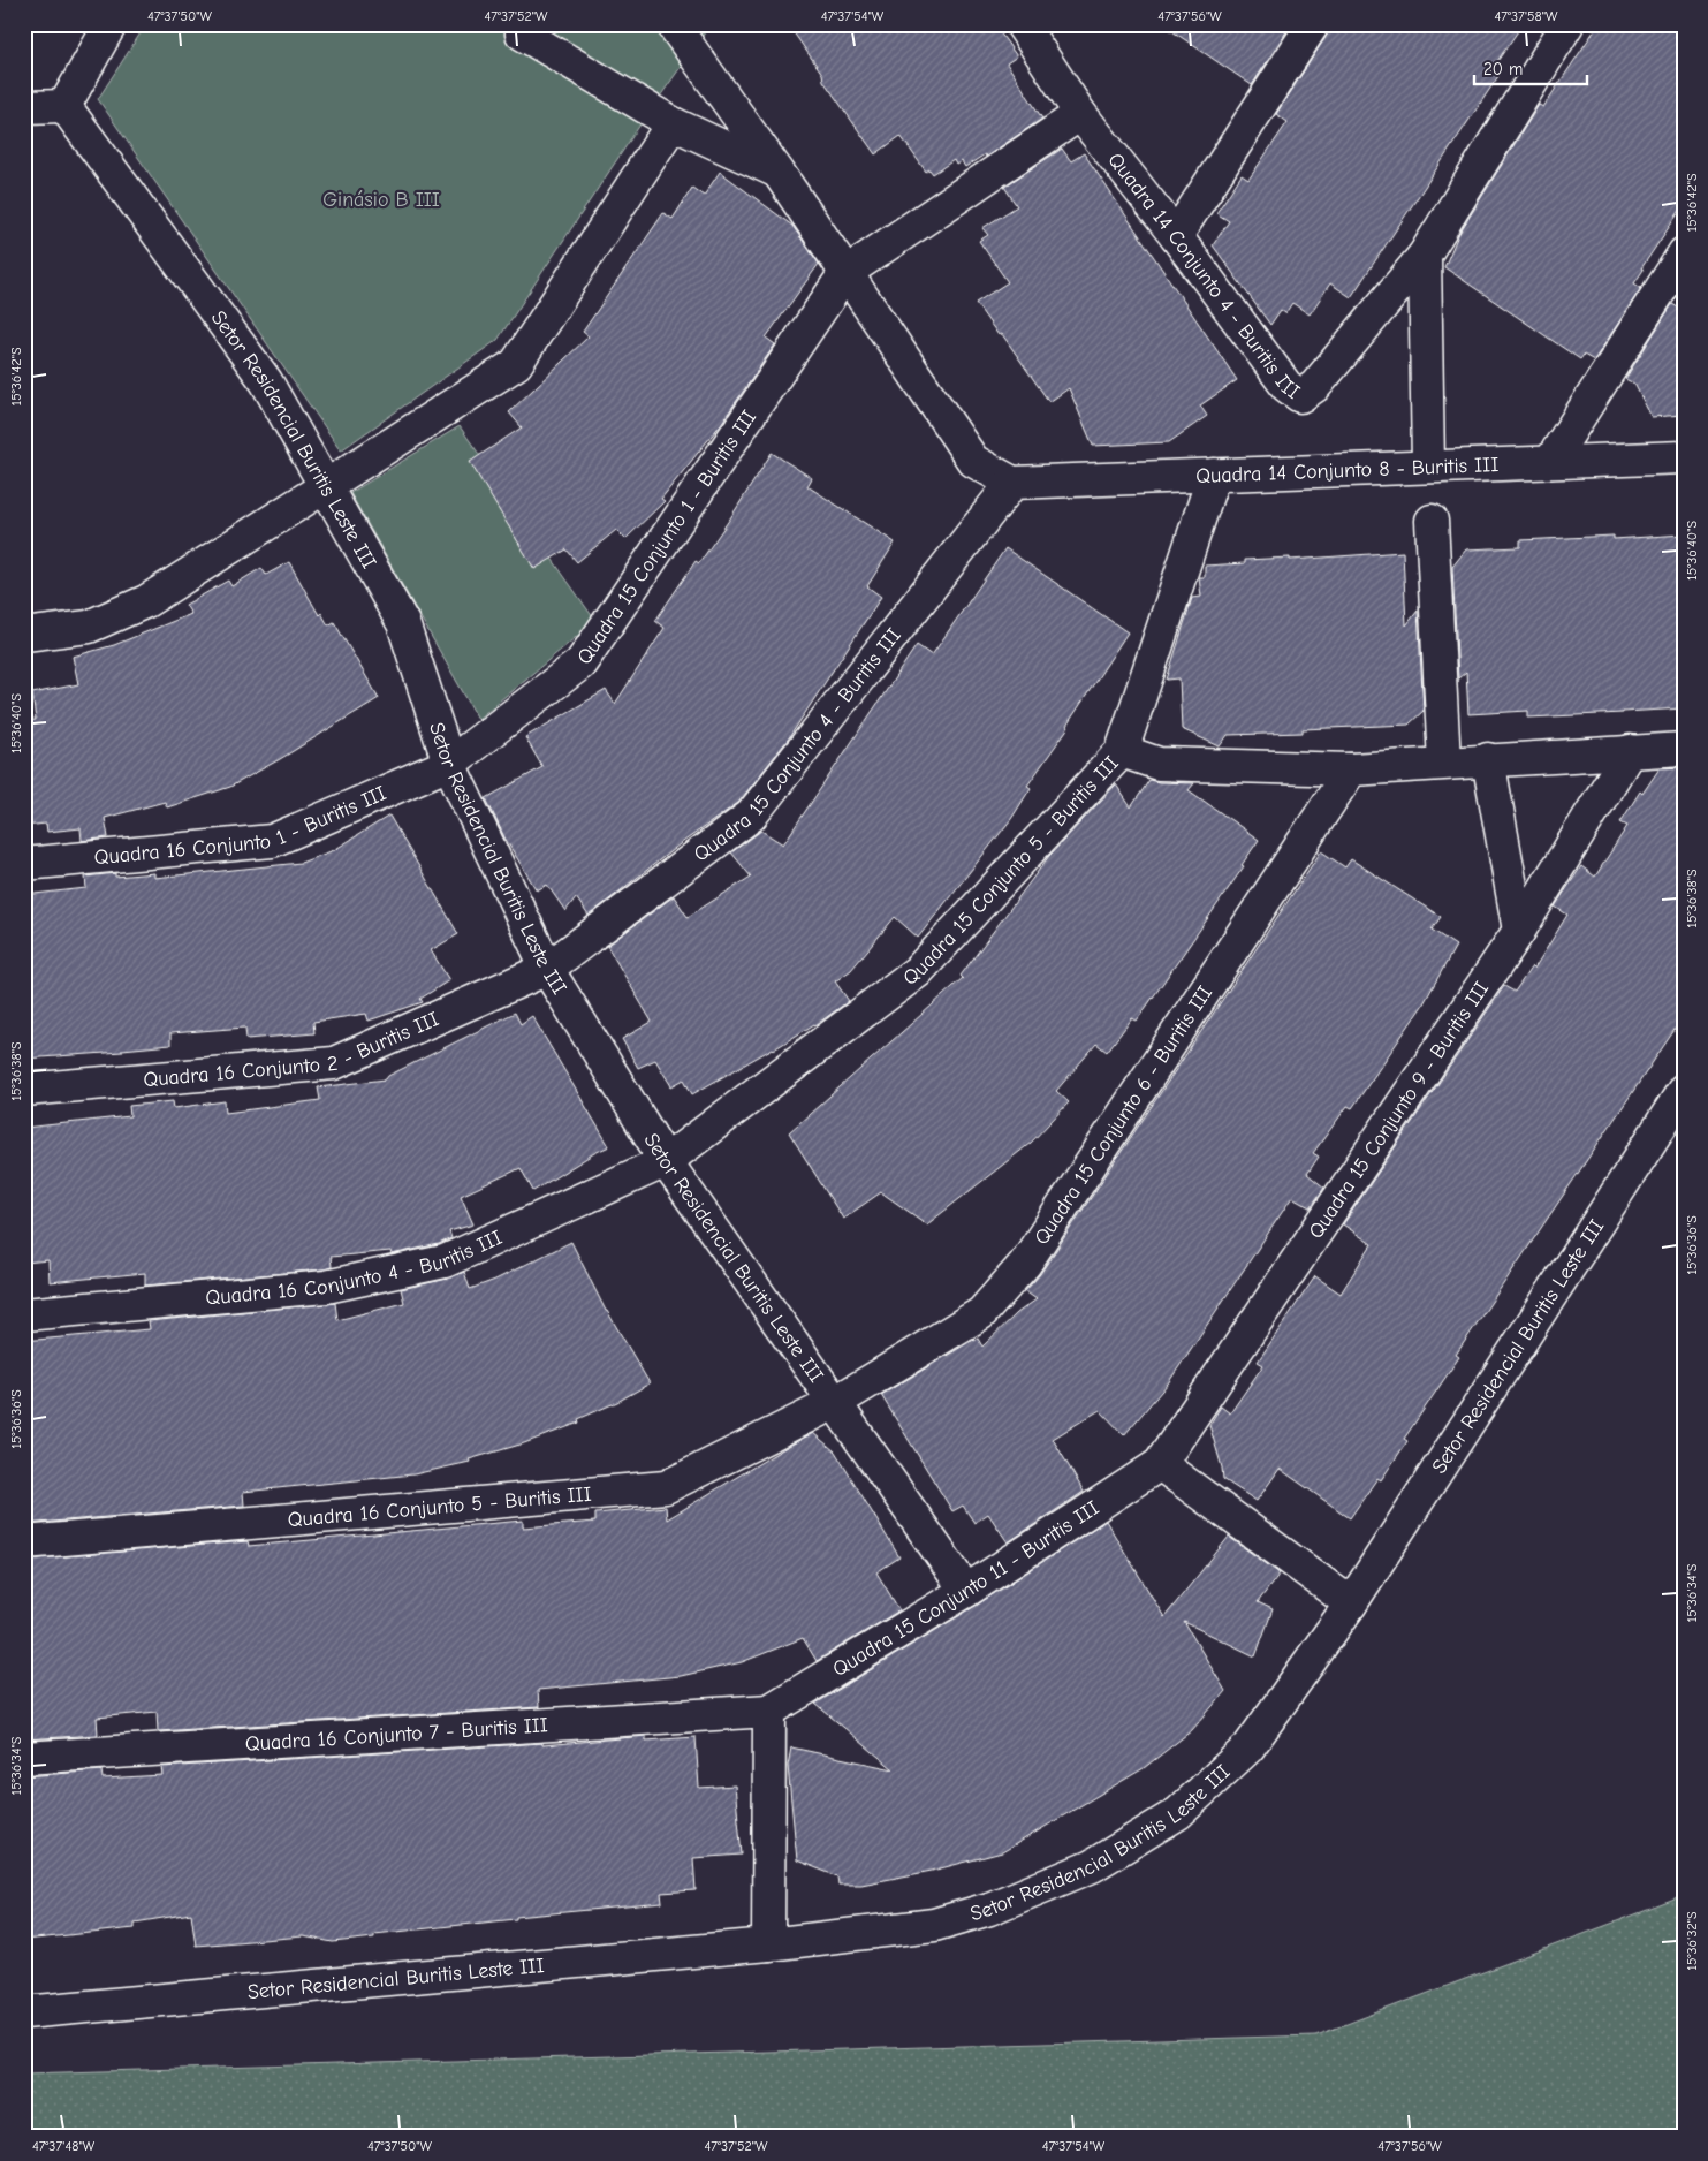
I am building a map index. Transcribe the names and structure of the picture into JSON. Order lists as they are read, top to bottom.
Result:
{
  "streets": {
    "street": [
      "Quadra 14 Conjunto 4 - Buritis III",
      "Setor Residencial Buritis Leste III",
      "Quadra 14 Conjunto 8 - Buritis III",
      "Quadra 15 Conjunto 1 - Buritis III",
      "Quadra 15 Conjunto 4 - Buritis III",
      "Quadra 16 Conjunto 1 - Buritis III",
      "Quadra 15 Conjunto 5 - Buritis III",
      "Quadra 16 Conjunto 2 - Buritis III",
      "Quadra 15 Conjunto 9 - Buritis III",
      "Quadra 15 Conjunto 6 - Buritis III",
      "Quadra 16 Conjunto 4 - Buritis III",
      "Quadra 16 Conjunto 5 - Buritis III",
      "Quadra 15 Conjunto 11 - Buritis III",
      "Quadra 16 Conjunto 7 - Buritis III"
    ]
  },
  "crossings": [
    ["Setor Residencial Buritis Leste III", "Quadra 15 Conjunto 1 - Buritis III"],
    ["Setor Residencial Buritis Leste III", "Quadra 15 Conjunto 4 - Buritis III"],
    ["Setor Residencial Buritis Leste III", "Quadra 16 Conjunto 1 - Buritis III"],
    ["Setor Residencial Buritis Leste III", "Quadra 15 Conjunto 5 - Buritis III"],
    ["Setor Residencial Buritis Leste III", "Quadra 16 Conjunto 2 - Buritis III"],
    ["Setor Residencial Buritis Leste III", "Quadra 15 Conjunto 6 - Buritis III"],
    ["Setor Residencial Buritis Leste III", "Quadra 16 Conjunto 4 - Buritis III"],
    ["Setor Residencial Buritis Leste III", "Quadra 16 Conjunto 5 - Buritis III"],
    ["Setor Residencial Buritis Leste III", "Quadra 15 Conjunto 11 - Buritis III"],
    ["Quadra 14 Conjunto 8 - Buritis III", "Quadra 15 Conjunto 4 - Buritis III"],
    ["Quadra 14 Conjunto 8 - Buritis III", "Quadra 15 Conjunto 5 - Buritis III"],
    ["Quadra 15 Conjunto 1 - Buritis III", "Quadra 16 Conjunto 1 - Buritis III"],
    ["Quadra 15 Conjunto 4 - Buritis III", "Quadra 16 Conjunto 2 - Buritis III"],
    ["Quadra 15 Conjunto 5 - Buritis III", "Quadra 16 Conjunto 4 - Buritis III"],
    ["Quadra 15 Conjunto 9 - Buritis III", "Quadra 15 Conjunto 11 - Buritis III"],
    ["Quadra 15 Conjunto 6 - Buritis III", "Quadra 16 Conjunto 5 - Buritis III"],
    ["Quadra 15 Conjunto 11 - Buritis III", "Quadra 16 Conjunto 7 - Buritis III"]
  ],
  "parks": ["Ginásio B III"],
  "scale_bar": "20 m",
  "coordinates": [
    "47°37'50\"W",
    "47°37'52\"W",
    "47°37'54\"W",
    "47°37'56\"W",
    "47°37'58\"W",
    "15°36'42\"S",
    "15°36'40\"S",
    "15°36'38\"S",
    "15°36'36\"S",
    "15°36'34\"S",
    "15°36'32\"S",
    "47°37'48\"W"
  ]
}
